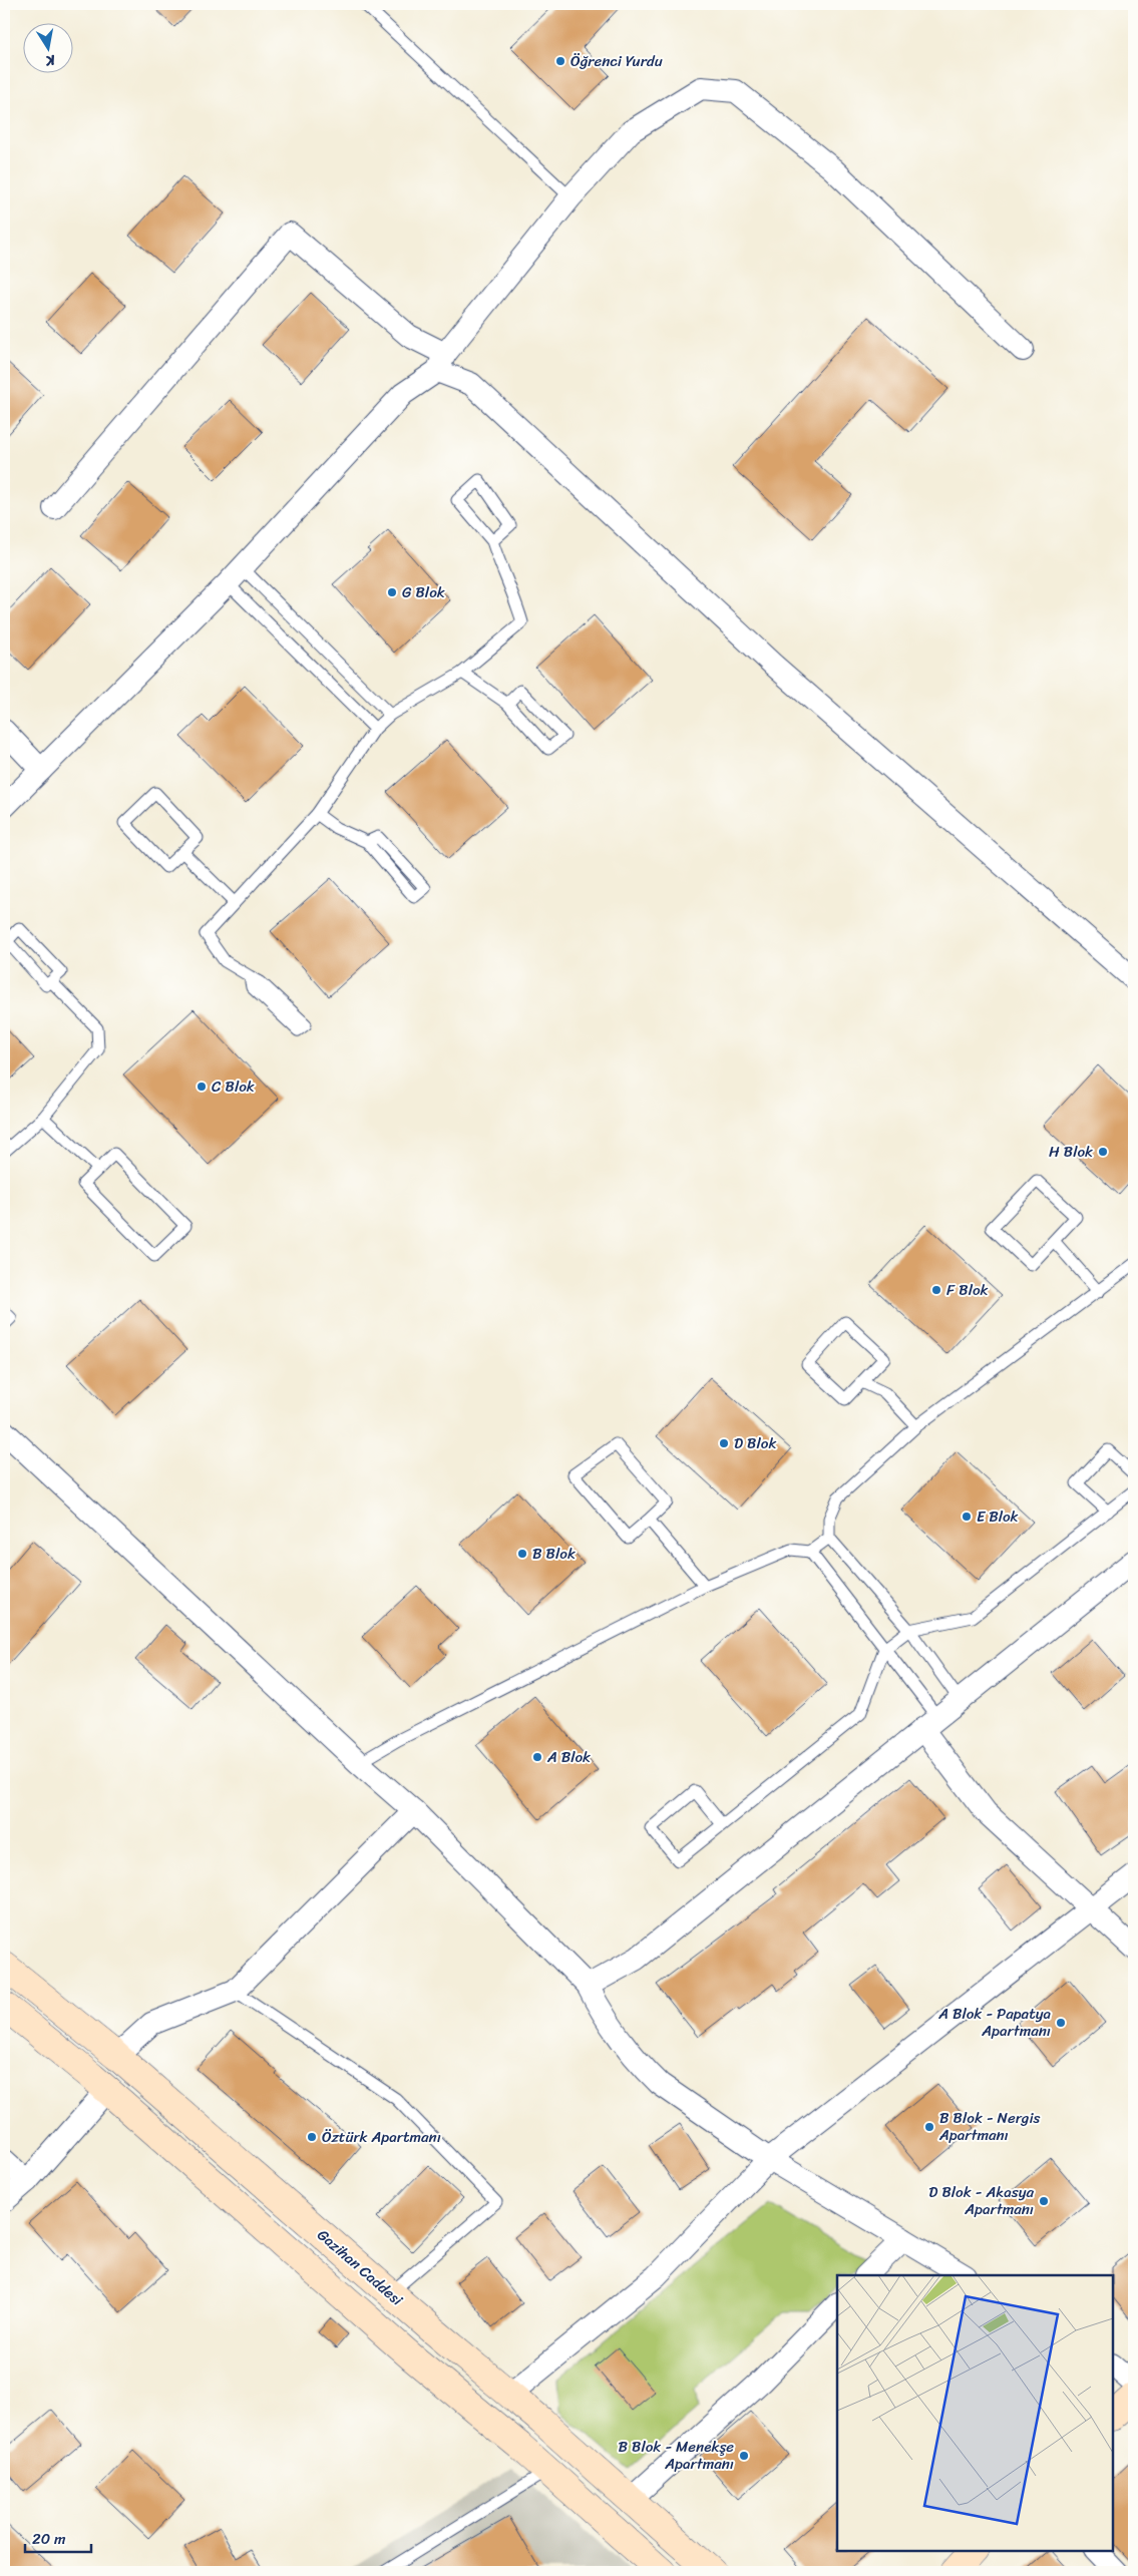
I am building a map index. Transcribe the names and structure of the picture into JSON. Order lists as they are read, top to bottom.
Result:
{
  "streets": {
    "main road": ["Gazihan Caddesi"]
  },
  "places": [
    "Öğrenci Yurdu",
    "G Blok",
    "C Blok",
    "H Blok",
    "F Blok",
    "D Blok",
    "E Blok",
    "B Blok",
    "A Blok",
    "A Blok - Papatya Apartmanı",
    "B Blok - Nergis Apartmanı",
    "Öztürk Apartmanı",
    "D Blok - Akasya Apartmanı",
    "B Blok - Menekşe Apartmanı"
  ],
  "scale_bar": "20 m",
  "north": "bottom"
}
